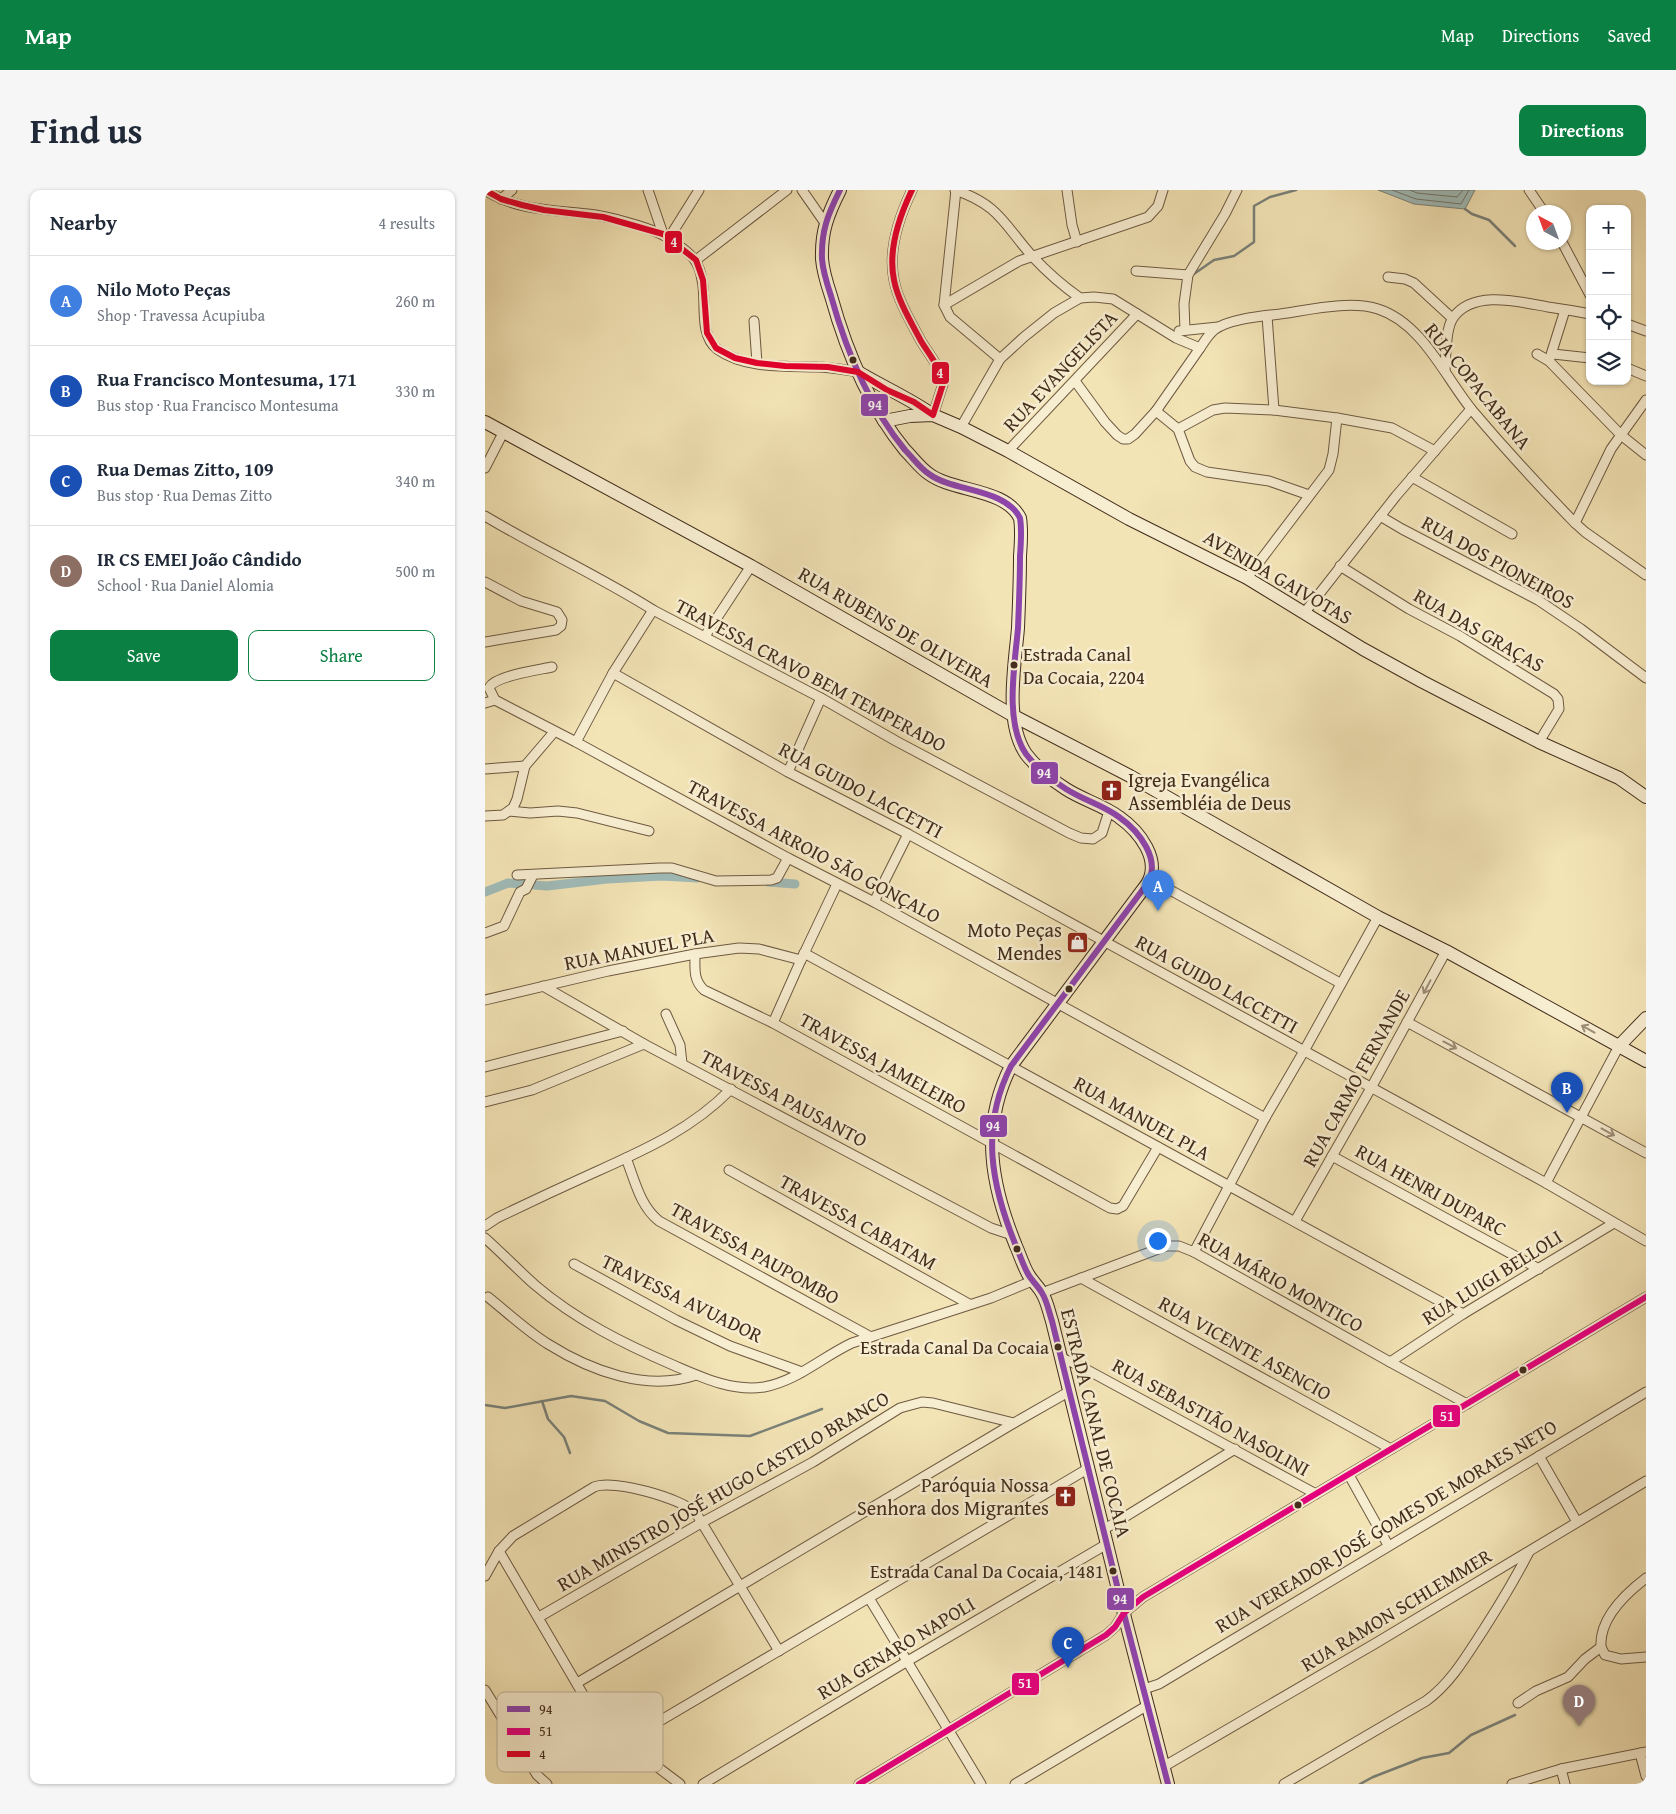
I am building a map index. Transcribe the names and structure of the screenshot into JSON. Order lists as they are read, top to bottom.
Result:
{
  "streets": {
    "street": [
      "RUA EVANGELISTA",
      "RUA COPACABANA",
      "RUA DOS PIONEIROS",
      "AVENIDA GAIVOTAS",
      "RUA RUBENS DE OLIVEIRA",
      "RUA DAS GRAÇAS",
      "TRAVESSA CRAVO BEM TEMPERADO",
      "RUA GUIDO LACCETTI",
      "TRAVESSA ARROIO SÃO GONÇALO",
      "RUA MANUEL PLA",
      "TRAVESSA JAMELEIRO",
      "RUA CARMO FERNANDE",
      "TRAVESSA PAUSANTO",
      "RUA HENRI DUPARC",
      "TRAVESSA CABATAM",
      "TRAVESSA PAUPOMBO",
      "RUA LUIGI BELLOLI",
      "RUA MÁRIO MONTICO",
      "TRAVESSA AVUADOR",
      "RUA VICENTE ASENCIO",
      "RUA SEBASTIÃO NASOLINI",
      "ESTRADA CANAL DE COCAIA",
      "RUA MINISTRO JOSÉ HUGO CASTELO BRANCO",
      "RUA VEREADOR JOSÉ GOMES DE MORAES NETO",
      "RUA RAMON SCHLEMMER",
      "RUA GENARO NAPOLI"
    ]
  },
  "crossings": [
    ["RUA EVANGELISTA", "AVENIDA GAIVOTAS"],
    ["AVENIDA GAIVOTAS", "RUA DAS GRAÇAS"],
    ["RUA RUBENS DE OLIVEIRA", "RUA CARMO FERNANDE"],
    ["RUA GUIDO LACCETTI", "RUA CARMO FERNANDE"],
    ["RUA GUIDO LACCETTI", "RUA LUIGI BELLOLI"],
    ["RUA GUIDO LACCETTI", "ESTRADA CANAL DE COCAIA"],
    ["TRAVESSA ARROIO SÃO GONÇALO", "ESTRADA CANAL DE COCAIA"],
    ["RUA MANUEL PLA", "TRAVESSA JAMELEIRO"],
    ["RUA MANUEL PLA", "RUA CARMO FERNANDE"],
    ["RUA MANUEL PLA", "TRAVESSA PAUSANTO"],
    ["RUA MANUEL PLA", "RUA LUIGI BELLOLI"],
    ["RUA MANUEL PLA", "ESTRADA CANAL DE COCAIA"],
    ["TRAVESSA JAMELEIRO", "ESTRADA CANAL DE COCAIA"],
    ["RUA CARMO FERNANDE", "RUA HENRI DUPARC"],
    ["TRAVESSA PAUSANTO", "ESTRADA CANAL DE COCAIA"],
    ["RUA HENRI DUPARC", "RUA LUIGI BELLOLI"],
    ["RUA LUIGI BELLOLI", "RUA MÁRIO MONTICO"],
    ["RUA MÁRIO MONTICO", "RUA VICENTE ASENCIO"],
    ["RUA MÁRIO MONTICO", "ESTRADA CANAL DE COCAIA"],
    ["RUA SEBASTIÃO NASOLINI", "ESTRADA CANAL DE COCAIA"],
    ["ESTRADA CANAL DE COCAIA", "RUA VEREADOR JOSÉ GOMES DE MORAES NETO"],
    ["ESTRADA CANAL DE COCAIA", "RUA RAMON SCHLEMMER"],
    ["ESTRADA CANAL DE COCAIA", "RUA GENARO NAPOLI"]
  ],
  "places": {
    "other": ["Estrada Canal Da Cocaia, 2204", "Estrada Canal Da Cocaia", "Estrada Canal Da Cocaia, 1481"],
    "church": ["Igreja Evangélica Assembléia de Deus", "Paróquia Nossa Senhora dos Migrantes"],
    "shop": ["Moto Peças Mendes"]
  },
  "lines": ["transit line 94", "transit line 4", "transit line 51"],
  "legend": ["94", "51", "4"],
  "north": "top left",
  "page": {
    "header": "Map",
    "nav": ["Map", "Directions", "Saved"],
    "title": "Find us",
    "buttons": [
      "Directions",
      ["Save", "Share"]
    ],
    "heading": ["Nearby", "4 results"],
    "map_buttons": ["+", "−"],
    "list": [
      {
        "mark": "A",
        "name": "Nilo Moto Peças",
        "note": "Shop · Travessa Acupiuba",
        "value": "260 m"
      },
      {
        "mark": "B",
        "name": "Rua Francisco Montesuma, 171",
        "note": "Bus stop · Rua Francisco Montesuma",
        "value": "330 m"
      },
      {
        "mark": "C",
        "name": "Rua Demas Zitto, 109",
        "note": "Bus stop · Rua Demas Zitto",
        "value": "340 m"
      },
      {
        "mark": "D",
        "name": "IR CS EMEI João Cândido",
        "note": "School · Rua Daniel Alomia",
        "value": "500 m"
      }
    ],
    "pins": [
      "A",
      "B",
      "C",
      "D"
    ]
  }
}
